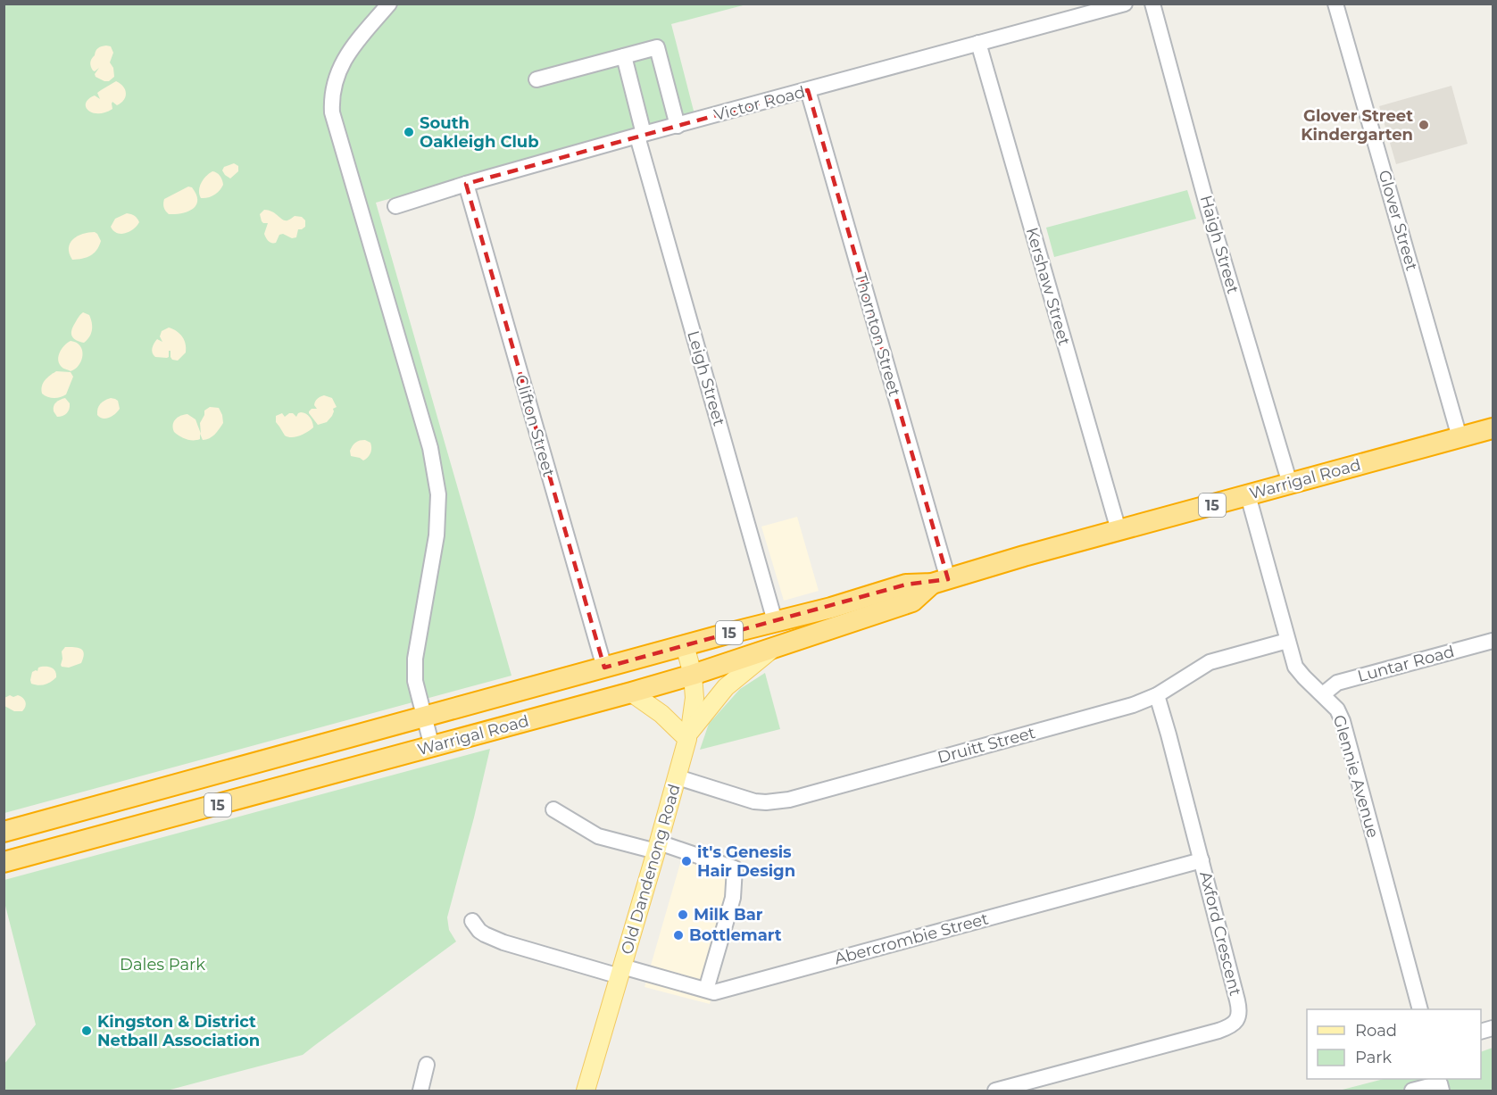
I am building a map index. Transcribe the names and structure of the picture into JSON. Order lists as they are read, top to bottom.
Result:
{
  "streets": {
    "highway": ["Warrigal Road", "15"],
    "main road": ["Old Dandenong Road"],
    "street": [
      "Victor Road",
      "Glover Street",
      "Haigh Street",
      "Kershaw Street",
      "Thornton Street",
      "Leigh Street",
      "Clifton Street",
      "Luntar Road",
      "Druitt Street",
      "Glennie Avenue",
      "Axford Crescent",
      "Abercrombie Street"
    ]
  },
  "crossings": [
    ["Victor Road", "Kershaw Street"],
    ["Victor Road", "Thornton Street"],
    ["Victor Road", "Leigh Street"],
    ["Victor Road", "Clifton Street"],
    ["Glover Street", "Warrigal Road"],
    ["Haigh Street", "Warrigal Road"],
    ["Kershaw Street", "Warrigal Road"],
    ["Thornton Street", "Warrigal Road"],
    ["Leigh Street", "Warrigal Road"],
    ["Clifton Street", "Warrigal Road"],
    ["Warrigal Road", "Glennie Avenue"],
    ["Warrigal Road", "Old Dandenong Road"],
    ["Luntar Road", "Glennie Avenue"],
    ["Druitt Street", "Glennie Avenue"],
    ["Druitt Street", "Old Dandenong Road"],
    ["Druitt Street", "Axford Crescent"],
    ["Old Dandenong Road", "Abercrombie Street"],
    ["Axford Crescent", "Abercrombie Street"]
  ],
  "parks": ["Dales Park"],
  "places": [
    "Glover Street Kindergarten",
    "South Oakleigh Club",
    "it's Genesis Hair Design",
    "Milk Bar",
    "Bottlemart",
    "Kingston & District Netball Association"
  ],
  "legend": ["Road", "Park"]
}
